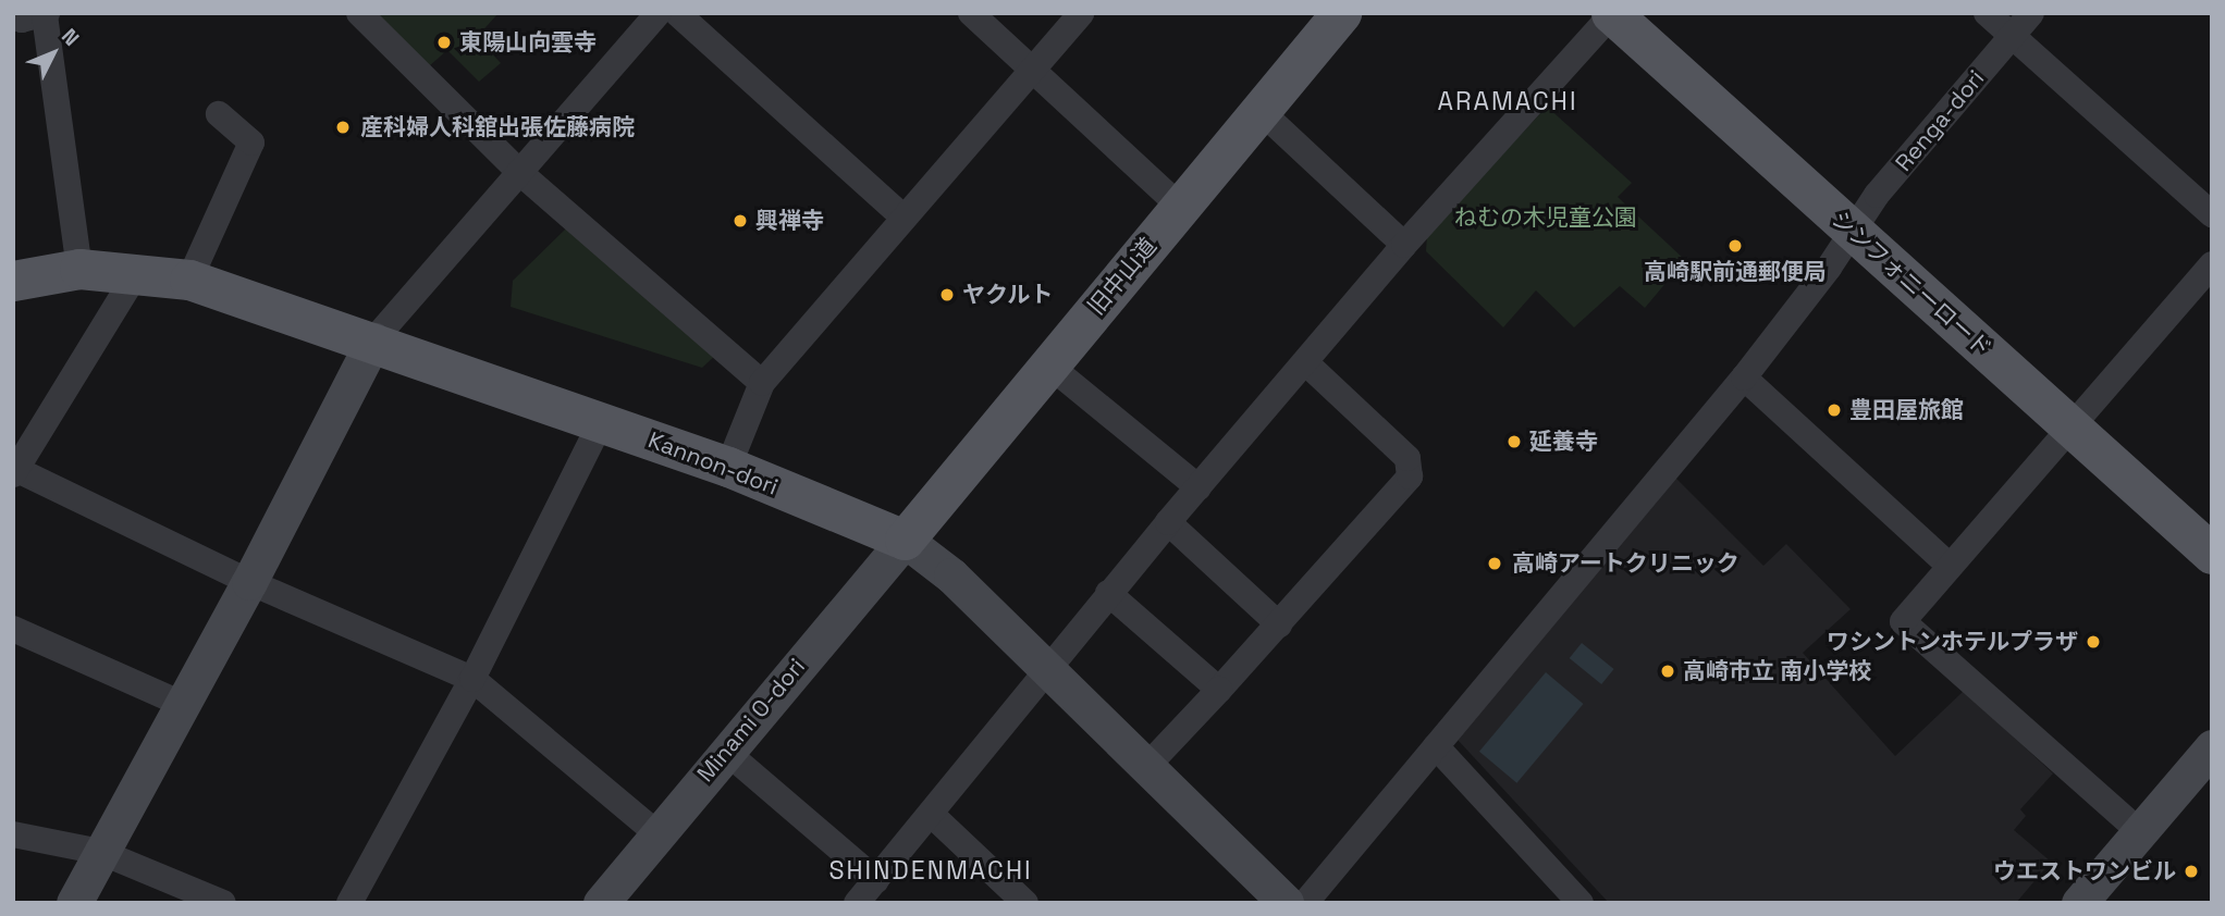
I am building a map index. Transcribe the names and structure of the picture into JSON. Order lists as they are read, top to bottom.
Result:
{
  "streets": {
    "main road": ["旧中山道", "シンフォニーロード", "Kannon-dori"],
    "street": ["Renga-dori", "Minami O-dori"]
  },
  "crossings": [
    ["Renga-dori", "シンフォニーロード"],
    ["旧中山道", "Kannon-dori"],
    ["旧中山道", "Minami O-dori"],
    ["Kannon-dori", "Minami O-dori"]
  ],
  "districts": ["ARAMACHI", "SHINDENMACHI"],
  "parks": ["ねむの木児童公園"],
  "places": [
    "東陽山向雲寺",
    "産科婦人科舘出張佐藤病院",
    "興禅寺",
    "高崎駅前通郵便局",
    "ヤクルト",
    "豊田屋旅館",
    "延養寺",
    "高崎アートクリニック",
    "ワシントンホテルプラザ",
    "高崎市立 南小学校",
    "ウエストワンビル"
  ],
  "north": "top right"
}
